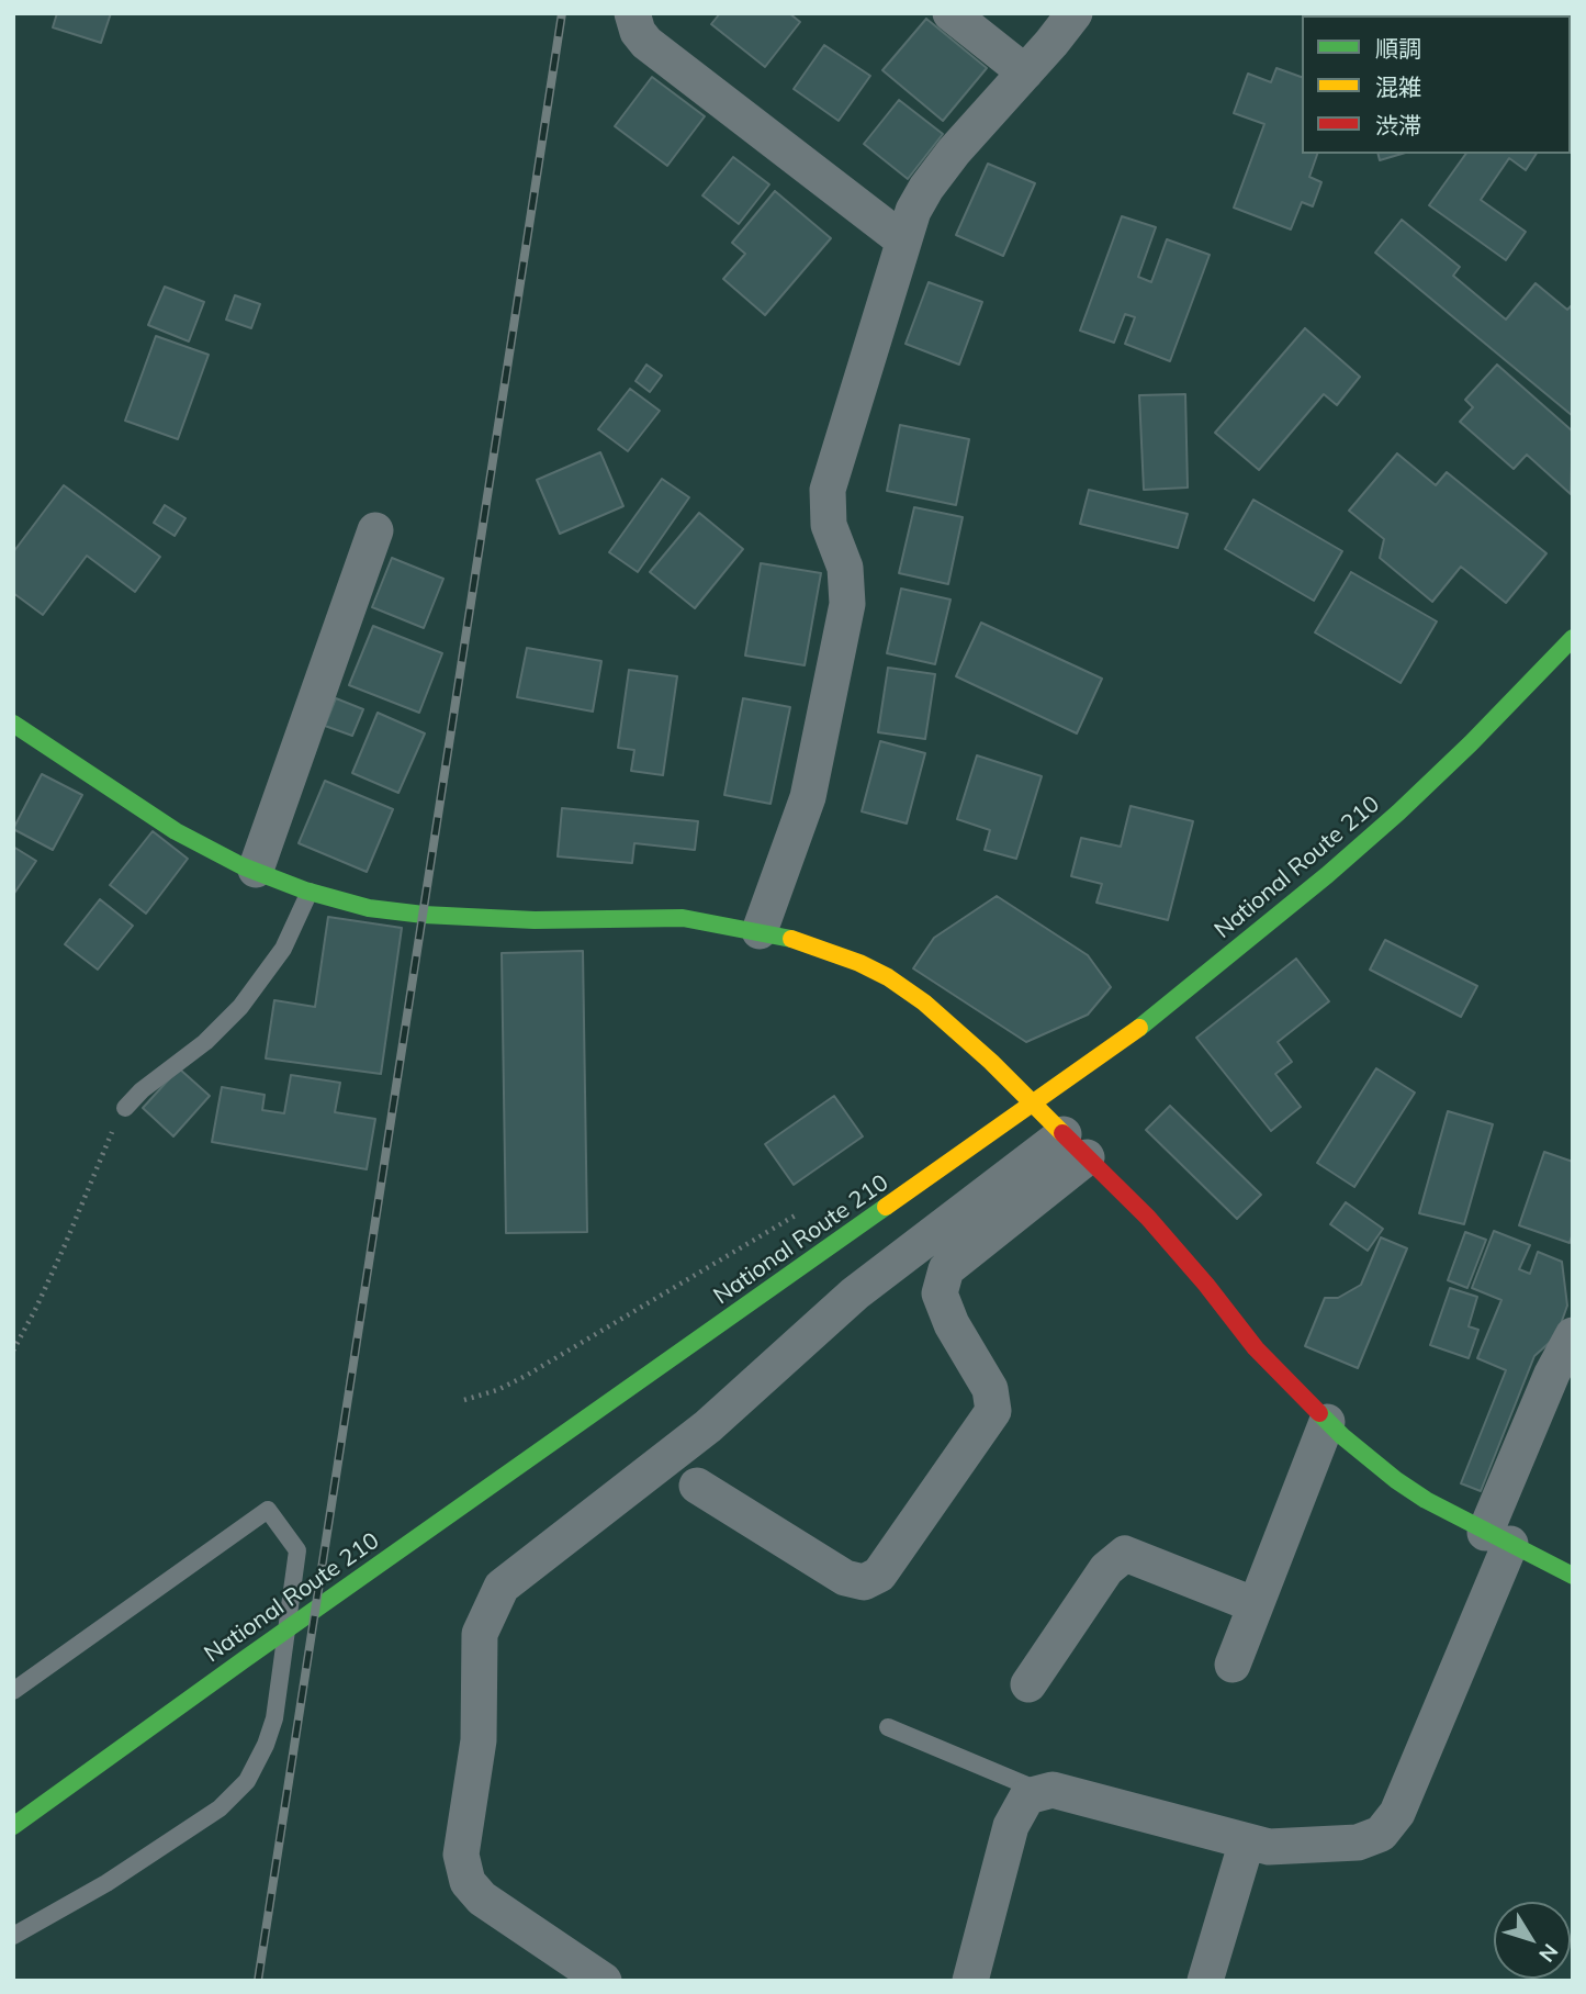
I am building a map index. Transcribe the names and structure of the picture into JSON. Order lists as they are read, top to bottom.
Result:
{
  "streets": {
    "main road": ["National Route 210"]
  },
  "legend": ["順調", "混雑", "渋滞"],
  "north": "bottom right"
}
